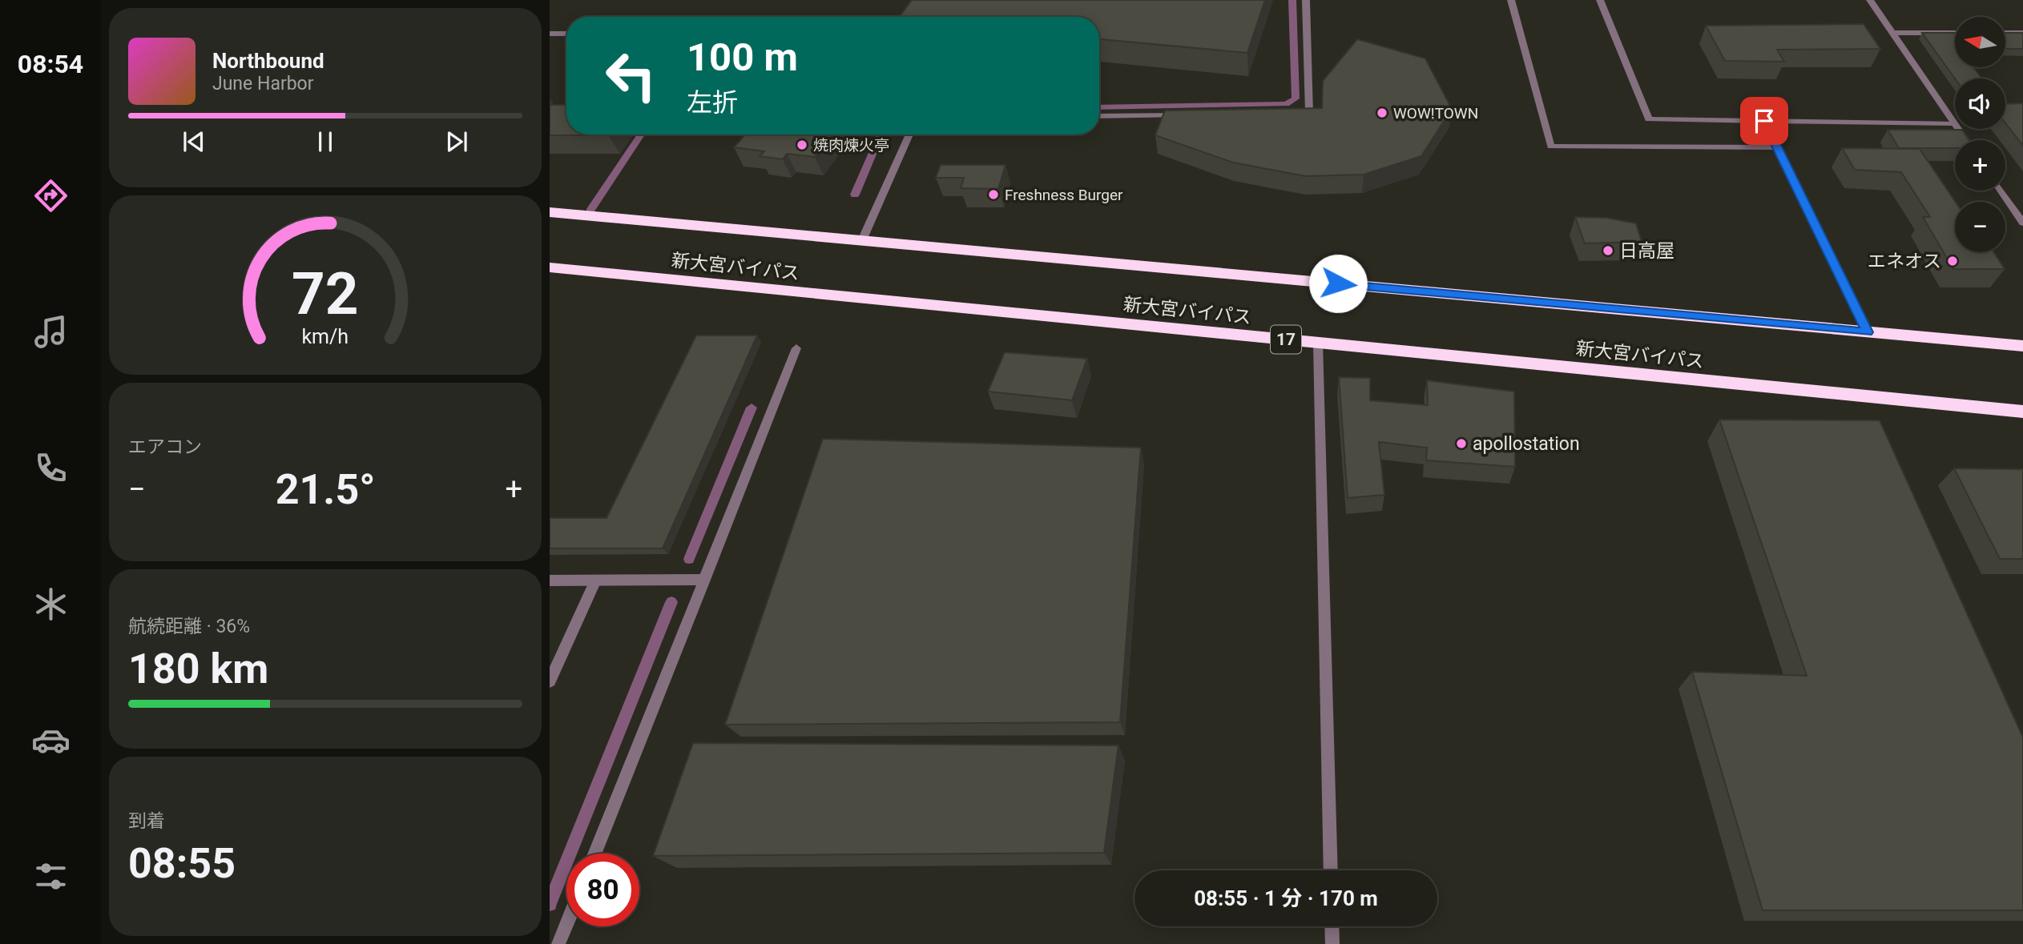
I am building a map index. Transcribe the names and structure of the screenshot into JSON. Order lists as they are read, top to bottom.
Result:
{
  "streets": {
    "highway": ["新大宮バイパス", "17"]
  },
  "places": [
    "WOW!TOWN",
    "焼肉煉火亭",
    "Freshness Burger",
    "日高屋",
    "エネオス",
    "apollostation"
  ],
  "north": "left",
  "page": {
    "tabs": "08:54",
    "map_buttons": ["+", "−"],
    "turn": ["100 m", "左折"],
    "song": ["Northbound", "June Harbor"],
    "tile": [
      "エアコン",
      ["航続距離 · 36%", "180 km"],
      ["到着", "08:55"]
    ],
    "heat": ["−", "21.5°", "+"],
    "limit": "80",
    "trip": "08:55 · 1 分 · 170 m",
    "gauge": ["72", "km/h"]
  }
}
